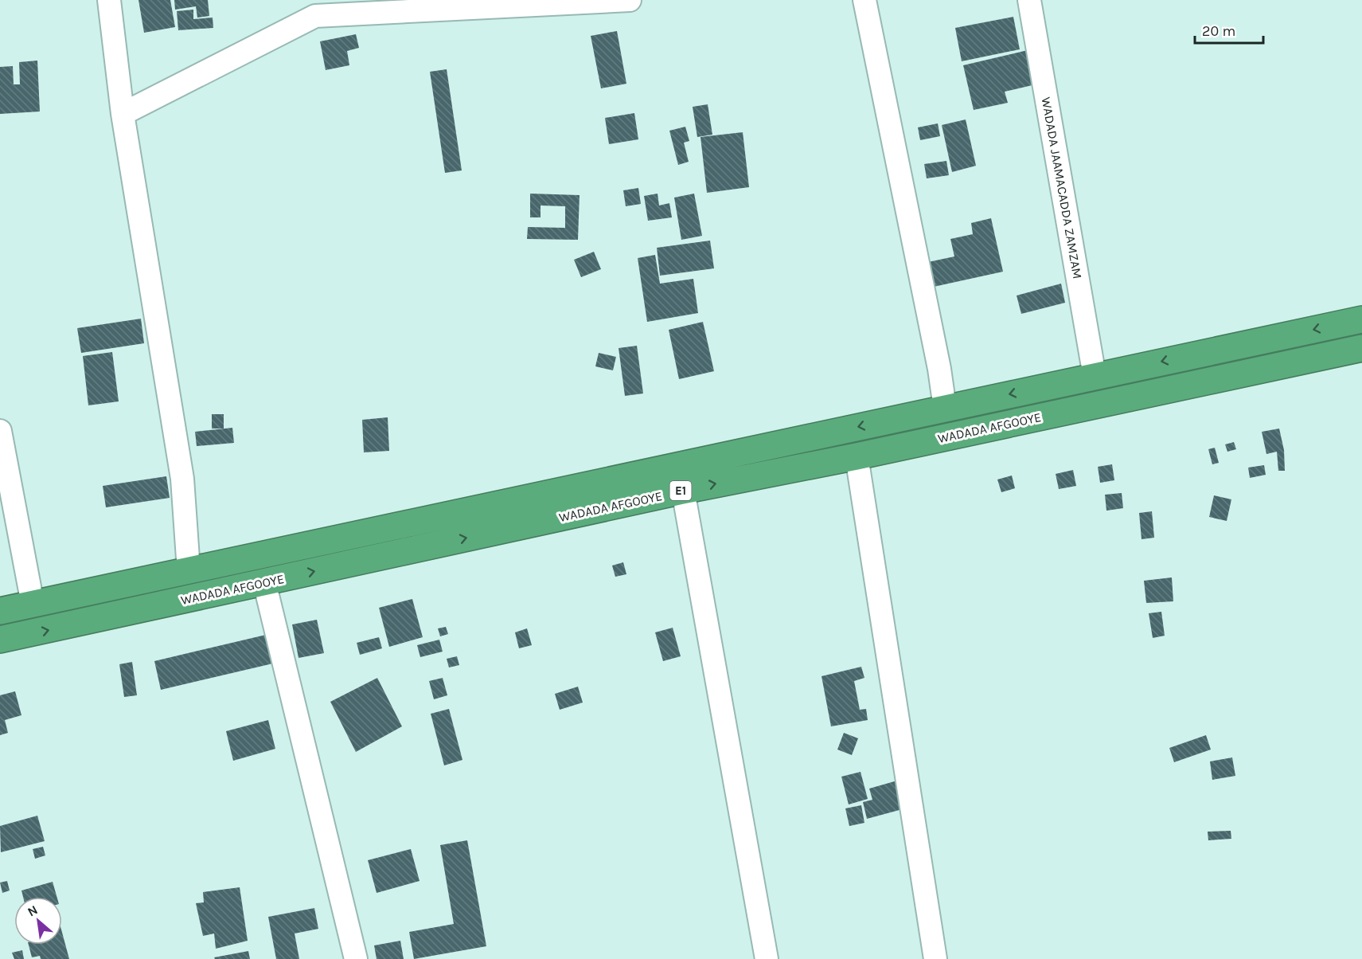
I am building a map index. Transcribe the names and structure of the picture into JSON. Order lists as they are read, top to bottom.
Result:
{
  "streets": {
    "highway": ["WADADA AFGOOYE", "E1"],
    "street": ["WADADA JAAMACADDA ZAMZAM"]
  },
  "crossings": [
    ["WADADA JAAMACADDA ZAMZAM", "WADADA AFGOOYE"]
  ],
  "scale_bar": "20 m",
  "north": "top left"
}
